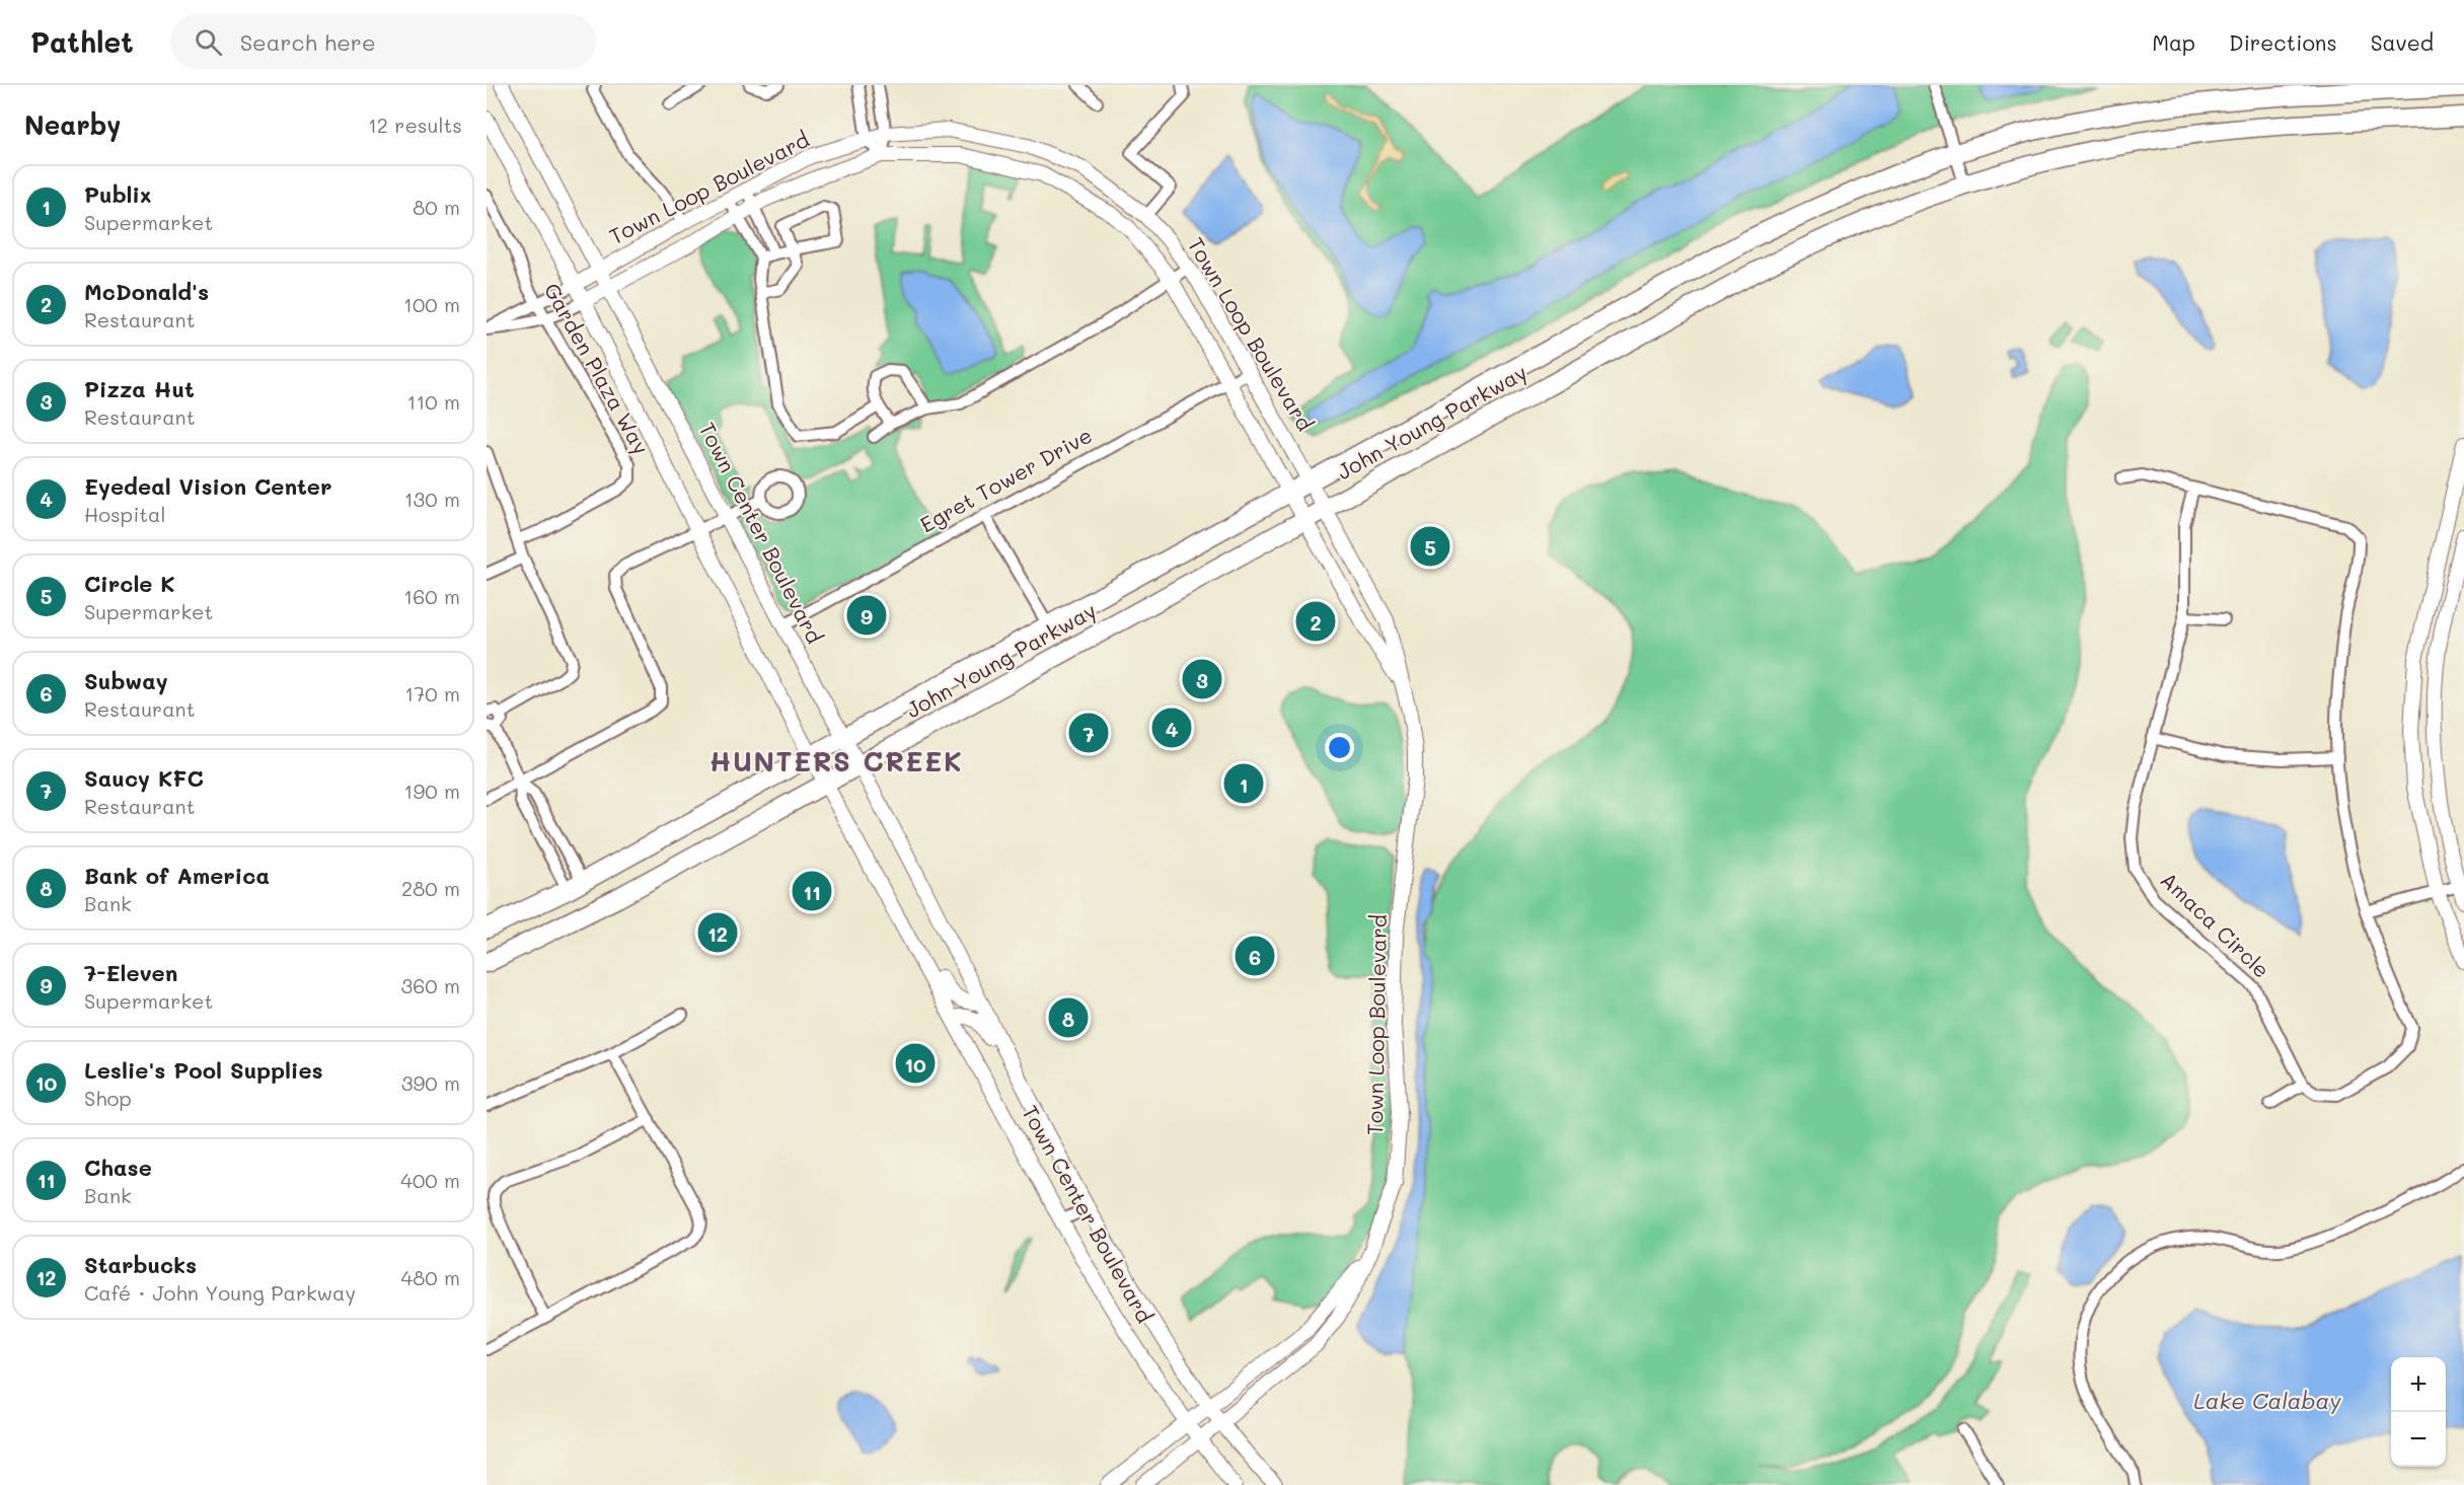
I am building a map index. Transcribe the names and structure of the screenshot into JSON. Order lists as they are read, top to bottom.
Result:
{
  "streets": {
    "highway": ["John Young Parkway"],
    "street": [
      "Town Loop Boulevard",
      "Garden Plaza Way",
      "Egret Tower Drive",
      "Town Center Boulevard",
      "Amaca Circle"
    ]
  },
  "crossings": [
    ["Town Loop Boulevard", "John Young Parkway"],
    ["Town Loop Boulevard", "Egret Tower Drive"],
    ["Town Loop Boulevard", "Town Center Boulevard"],
    ["John Young Parkway", "Town Center Boulevard"],
    ["Egret Tower Drive", "Town Center Boulevard"]
  ],
  "districts": ["HUNTERS CREEK"],
  "water": ["Lake Calabay"],
  "page": {
    "header": "Pathlet",
    "search": "Search here",
    "nav": ["Map", "Directions", "Saved"],
    "heading": ["Nearby", "12 results"],
    "list": [
      {
        "mark": "1",
        "name": "Publix",
        "note": "Supermarket",
        "value": "80 m"
      },
      {
        "mark": "2",
        "name": "McDonald's",
        "note": "Restaurant",
        "value": "100 m"
      },
      {
        "mark": "3",
        "name": "Pizza Hut",
        "note": "Restaurant",
        "value": "110 m"
      },
      {
        "mark": "4",
        "name": "Eyedeal Vision Center",
        "note": "Hospital",
        "value": "130 m"
      },
      {
        "mark": "5",
        "name": "Circle K",
        "note": "Supermarket",
        "value": "160 m"
      },
      {
        "mark": "6",
        "name": "Subway",
        "note": "Restaurant",
        "value": "170 m"
      },
      {
        "mark": "7",
        "name": "Saucy KFC",
        "note": "Restaurant",
        "value": "190 m"
      },
      {
        "mark": "8",
        "name": "Bank of America",
        "note": "Bank",
        "value": "280 m"
      },
      {
        "mark": "9",
        "name": "7-Eleven",
        "note": "Supermarket",
        "value": "360 m"
      },
      {
        "mark": "10",
        "name": "Leslie's Pool Supplies",
        "note": "Shop",
        "value": "390 m"
      },
      {
        "mark": "11",
        "name": "Chase",
        "note": "Bank",
        "value": "400 m"
      },
      {
        "mark": "12",
        "name": "Starbucks",
        "note": "Café · John Young Parkway",
        "value": "480 m"
      }
    ],
    "pins": [
      "5",
      "9",
      "2",
      "3",
      "4",
      "7",
      "1",
      "11",
      "12",
      "6",
      "8",
      "10"
    ],
    "map_buttons": ["+", "−"]
  }
}
